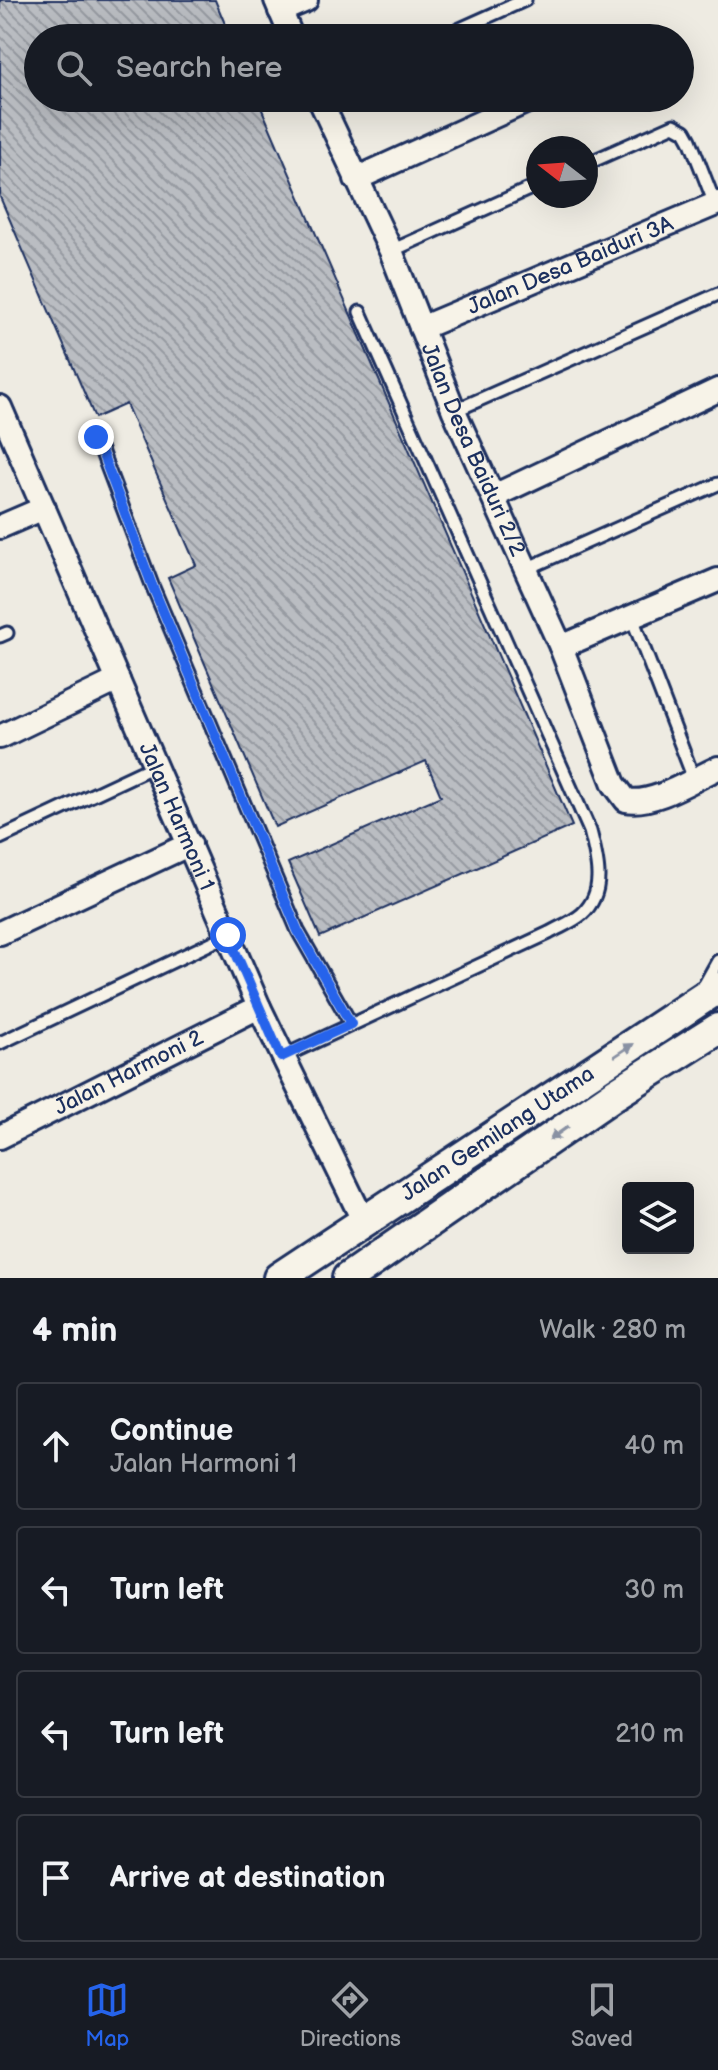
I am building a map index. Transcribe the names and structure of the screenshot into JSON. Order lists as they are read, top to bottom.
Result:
{
  "streets": {
    "main road": ["Jalan Gemilang Utama"],
    "street": [
      "Jalan Desa Baiduri 3A",
      "Jalan Desa Baiduri 2/2",
      "Jalan Harmoni 1",
      "Jalan Harmoni 2"
    ]
  },
  "crossings": [
    ["Jalan Desa Baiduri 3A", "Jalan Desa Baiduri 2/2"],
    ["Jalan Harmoni 1", "Jalan Harmoni 2"],
    ["Jalan Harmoni 1", "Jalan Gemilang Utama"]
  ],
  "north": "left",
  "page": {
    "search": "Search here",
    "heading": ["4 min", "Walk · 280 m"],
    "list": [
      ["Continue", "Jalan Harmoni 1", "40 m"],
      ["Turn left", "30 m"],
      ["Turn left", "210 m"],
      "Arrive at destination"
    ],
    "nav": ["Map", "Directions", "Saved"]
  }
}
